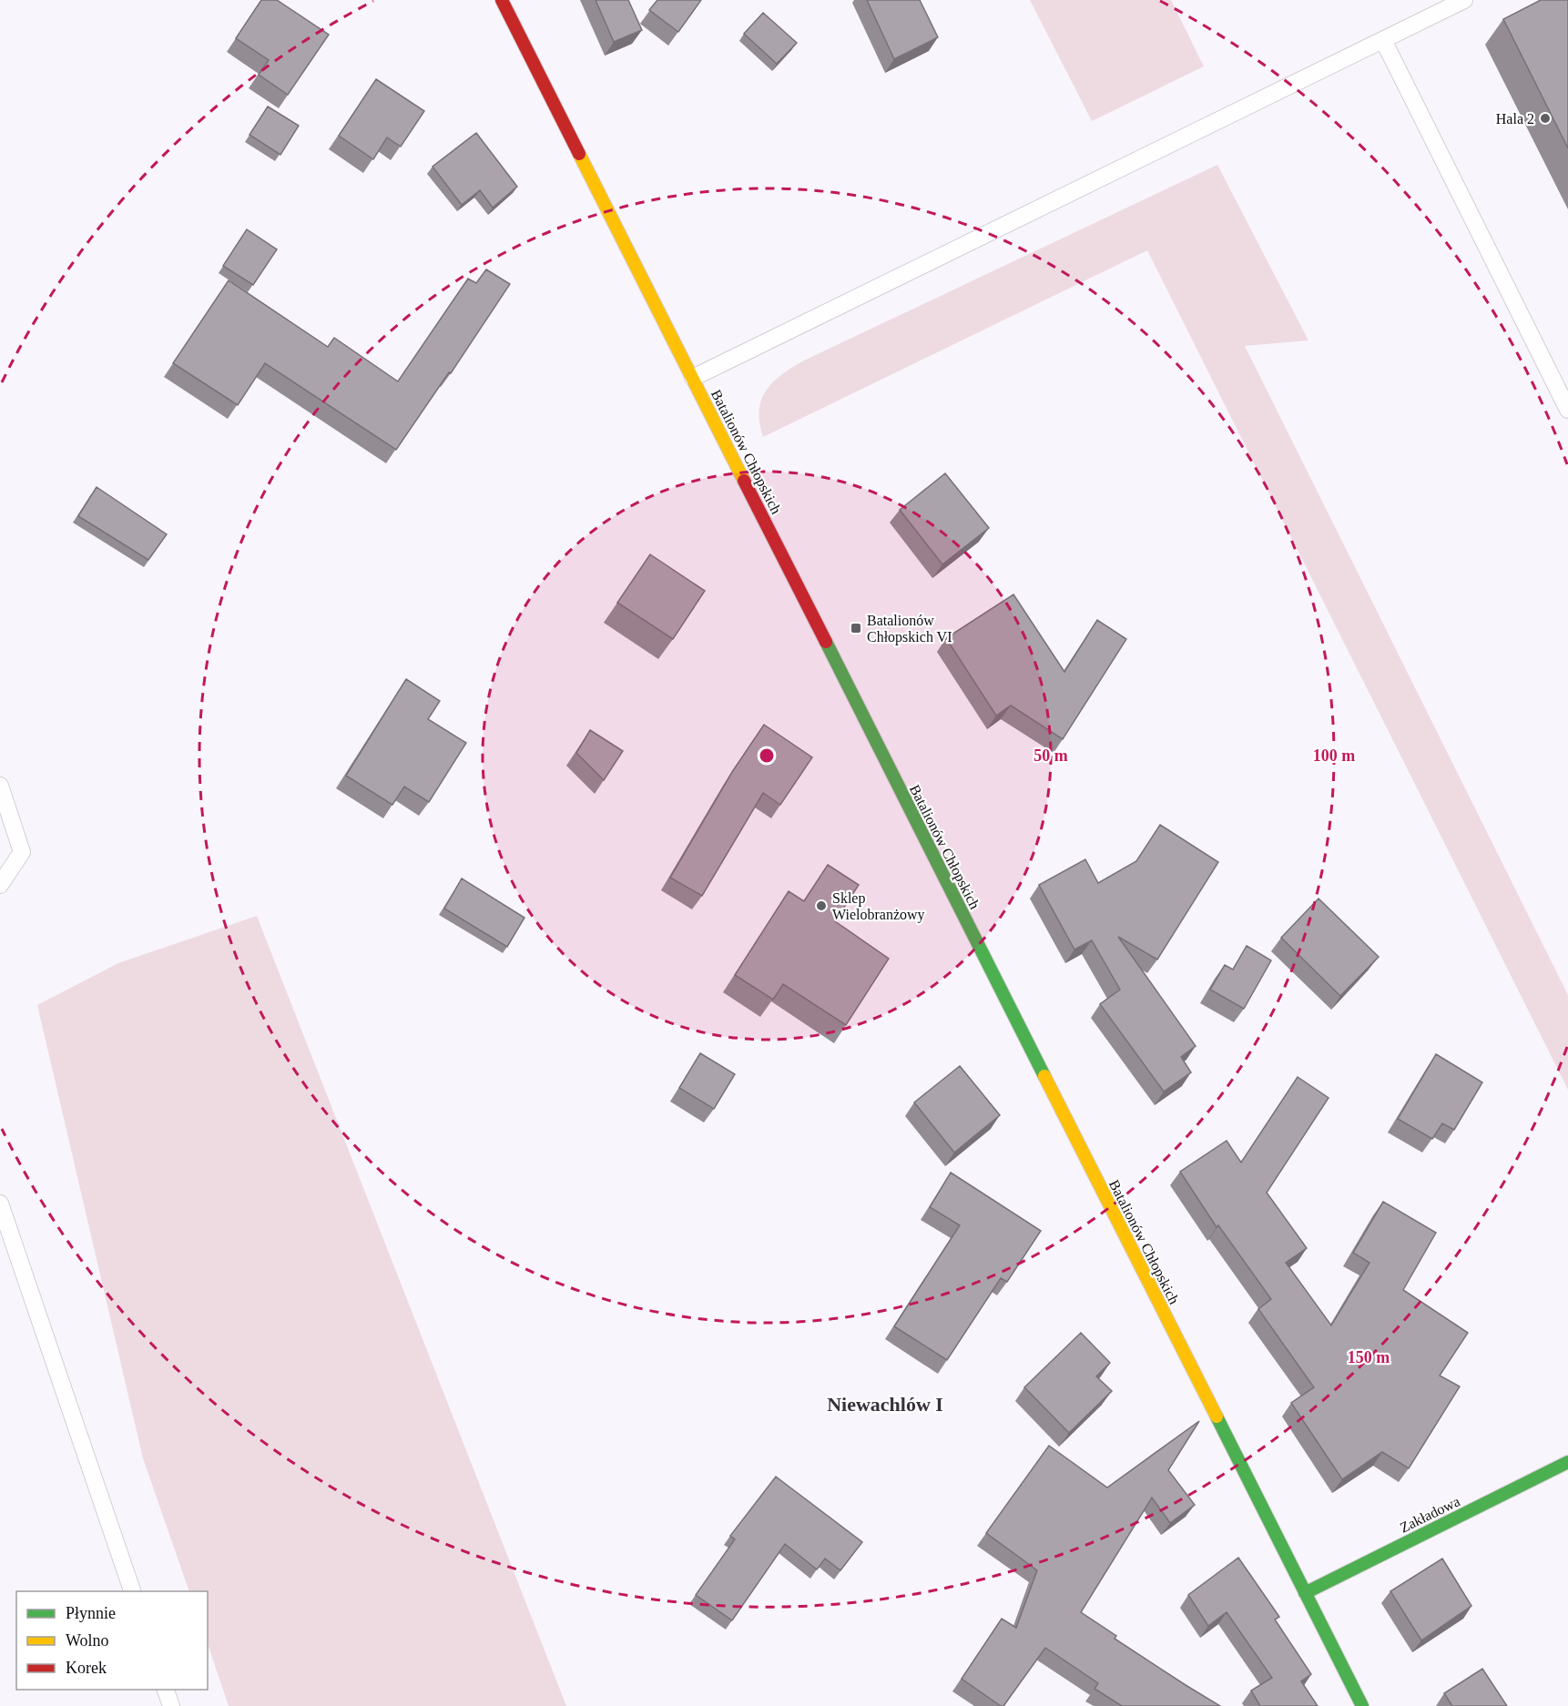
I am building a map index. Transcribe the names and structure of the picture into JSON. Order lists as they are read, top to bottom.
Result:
{
  "streets": {
    "street": ["Batalionów Chłopskich", "Zakładowa"]
  },
  "crossings": [
    ["Batalionów Chłopskich", "Zakładowa"]
  ],
  "districts": ["Niewachlów I"],
  "places": {
    "other": ["Hala 2", "Sklep Wielobranżowy"],
    "transit": ["Batalionów Chłopskich VI"]
  },
  "legend": ["Płynnie", "Wolno", "Korek"],
  "rings": ["50 m", "100 m", "150 m"]
}
